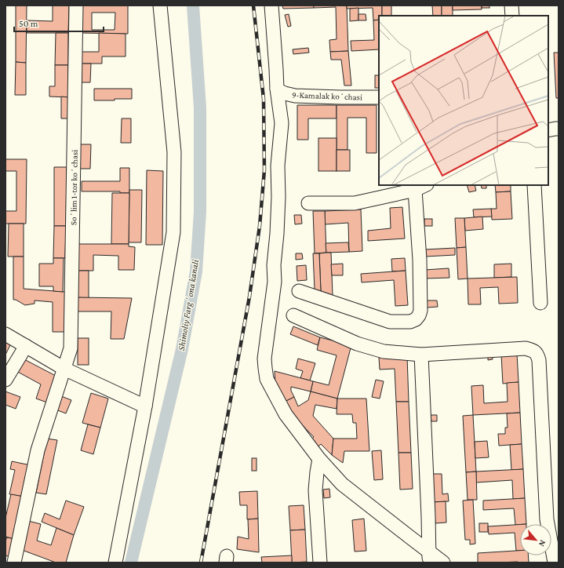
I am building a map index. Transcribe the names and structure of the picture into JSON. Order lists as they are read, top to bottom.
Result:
{
  "streets": {
    "street": ["9-Kamalak koʻchasi", "Soʻlim 1-tor koʻchasi"]
  },
  "water": ["Shimoliy Fargʻona kanali"],
  "scale_bar": "50 m",
  "north": "bottom right"
}
